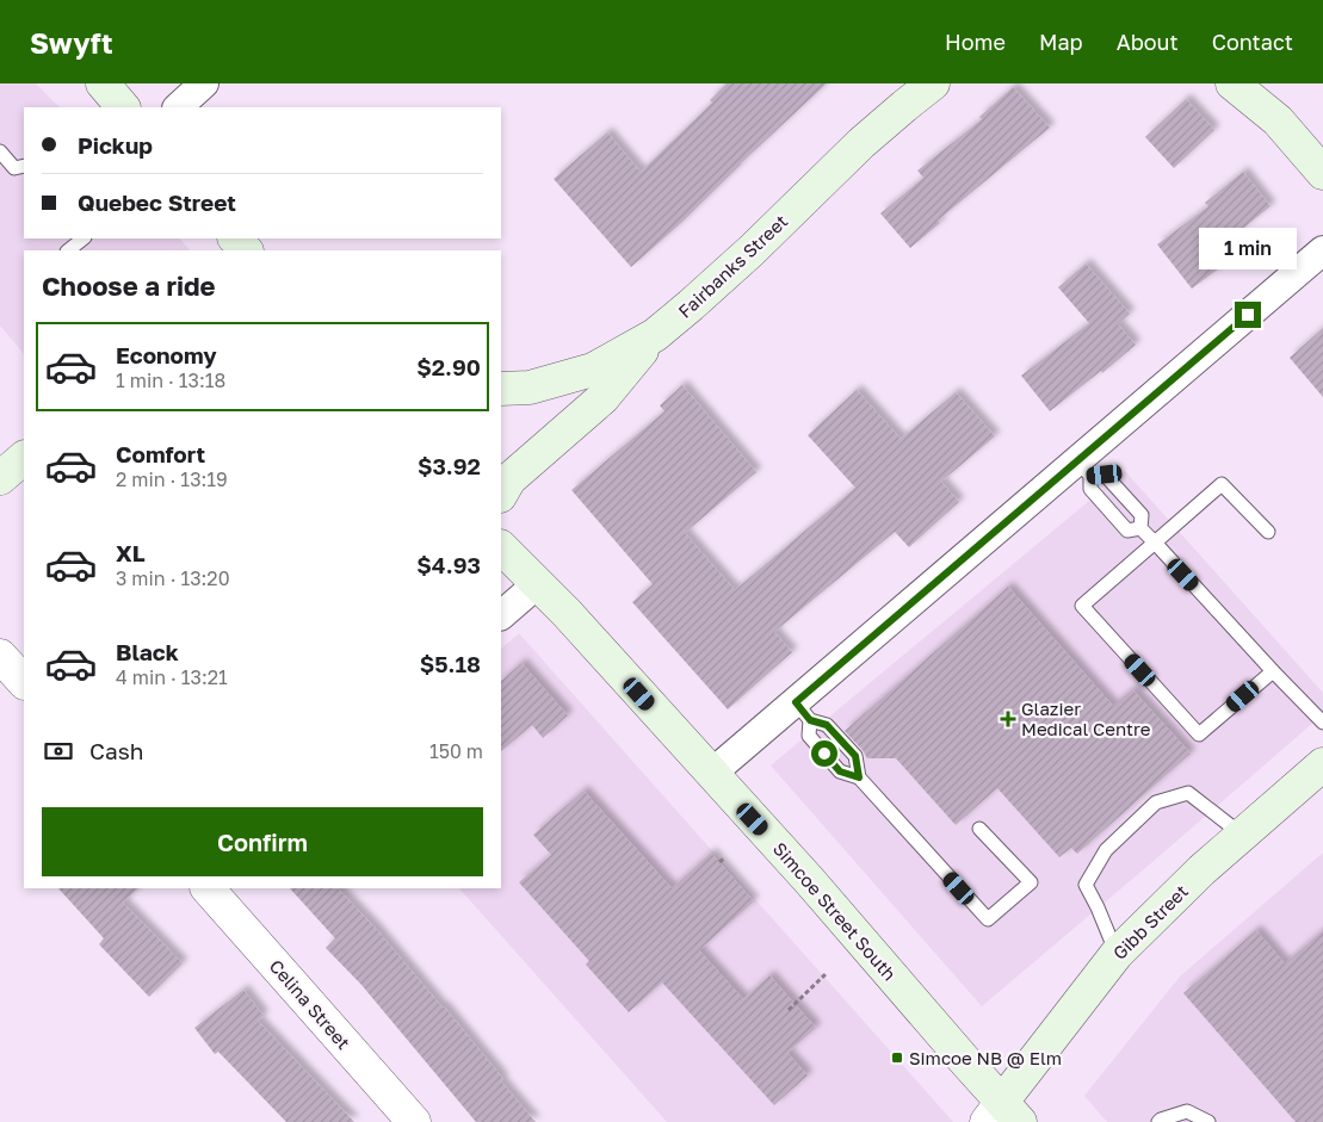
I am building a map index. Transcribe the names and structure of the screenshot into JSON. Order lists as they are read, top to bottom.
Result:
{
  "streets": {
    "main road": ["Fairbanks Street", "Simcoe Street South", "Gibb Street"],
    "street": ["Celina Street"]
  },
  "crossings": [
    ["Simcoe Street South", "Gibb Street"]
  ],
  "places": {
    "health": ["Glazier Medical Centre"],
    "transit": ["Simcoe NB @ Elm"]
  },
  "page": {
    "header": "Swyft",
    "nav": [
      "Home",
      "Map",
      "About",
      "Contact"
    ],
    "banner": ["Pickup", "Quebec Street"],
    "bubble": "1 min",
    "heading": "Choose a ride",
    "list": [
      {
        "name": "Economy",
        "note": "1 min · 13:18",
        "value": "$2.90"
      },
      {
        "name": "Comfort",
        "note": "2 min · 13:19",
        "value": "$3.92"
      },
      {
        "name": "XL",
        "note": "3 min · 13:20",
        "value": "$4.93"
      },
      {
        "name": "Black",
        "note": "4 min · 13:21",
        "value": "$5.18"
      }
    ],
    "pay": ["Cash", "150 m"],
    "buttons": "Confirm"
  }
}
